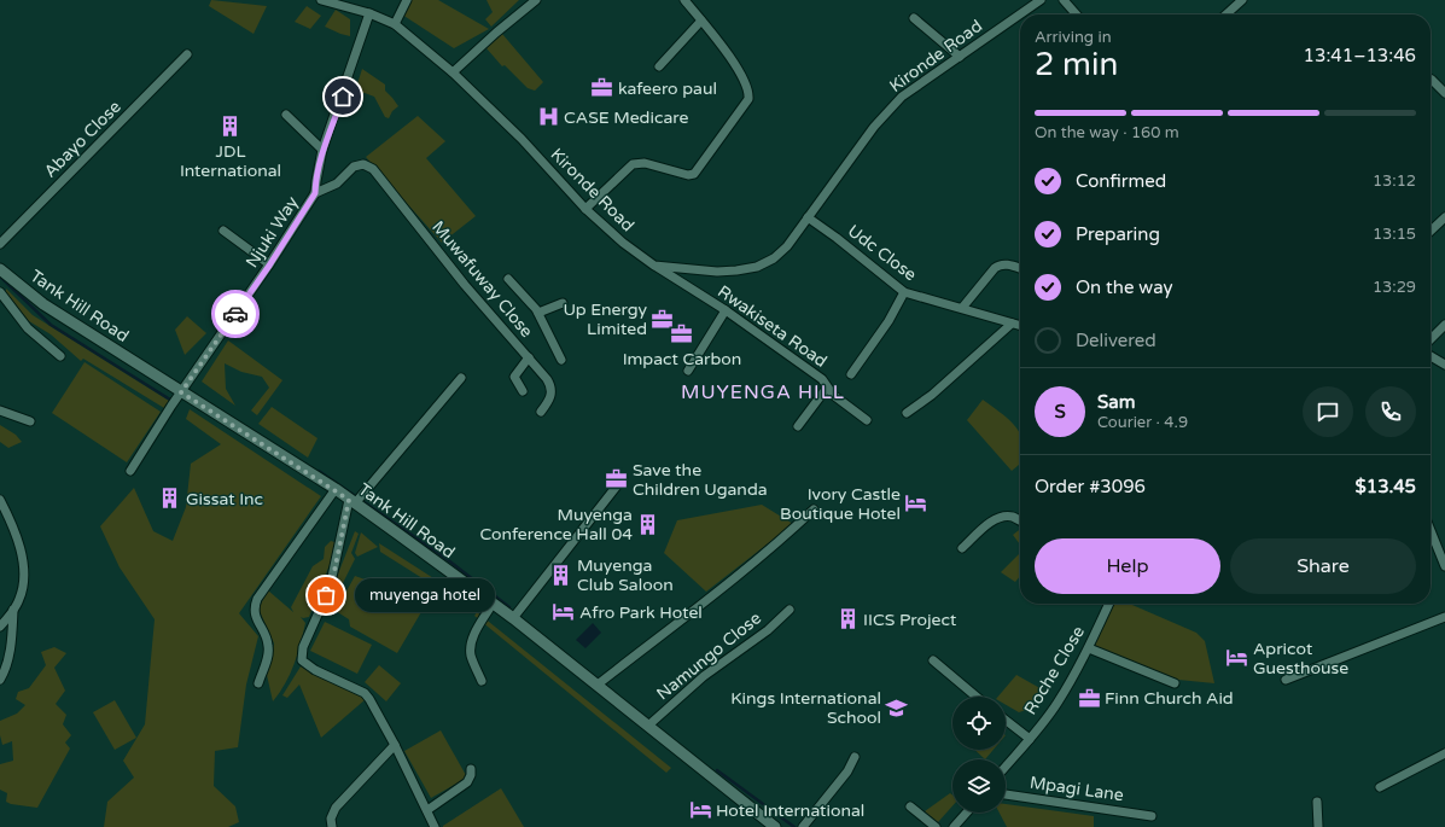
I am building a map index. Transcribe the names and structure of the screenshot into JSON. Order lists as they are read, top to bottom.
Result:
{
  "streets": {
    "street": [
      "Kironde Road",
      "Abayo Close",
      "Njuki Way",
      "Udc Close",
      "Muwafuway Close",
      "Tank Hill Road",
      "Rwakiseta Road",
      "Namungo Close",
      "Roche Close",
      "Mpagi Lane"
    ]
  },
  "crossings": [
    ["Kironde Road", "Udc Close"],
    ["Kironde Road", "Rwakiseta Road"],
    ["Njuki Way", "Muwafuway Close"],
    ["Njuki Way", "Tank Hill Road"],
    ["Tank Hill Road", "Namungo Close"]
  ],
  "districts": ["MUYENGA HILL"],
  "places": {
    "office": [
      "kafeero paul",
      "Up Energy Limited",
      "Impact Carbon",
      "Save the Children Uganda",
      "Finn Church Aid"
    ],
    "hospital": ["CASE Medicare"],
    "building": [
      "JDL International",
      "Gissat Inc",
      "Muyenga Conference Hall 04",
      "Muyenga Club Saloon",
      "IICS Project"
    ],
    "hotel": [
      "Ivory Castle Boutique Hotel",
      "Afro Park Hotel",
      "Apricot Guesthouse",
      "Hotel International"
    ],
    "other": ["muyenga hotel"],
    "school or university": ["Kings International School"]
  },
  "page": {
    "heading": ["2 min", "Arriving in", "13:41–13:46"],
    "panel": [
      "Sam",
      "Courier · 4.9",
      "Order #3096",
      "$13.45"
    ],
    "bar": "On the way · 160 m",
    "list": [
      ["Confirmed", "13:12"],
      ["Preparing", "13:15"],
      ["On the way", "13:29"],
      "Delivered"
    ],
    "round": "S",
    "buttons": ["Help", "Share"],
    "bubble": "muyenga hotel"
  }
}
